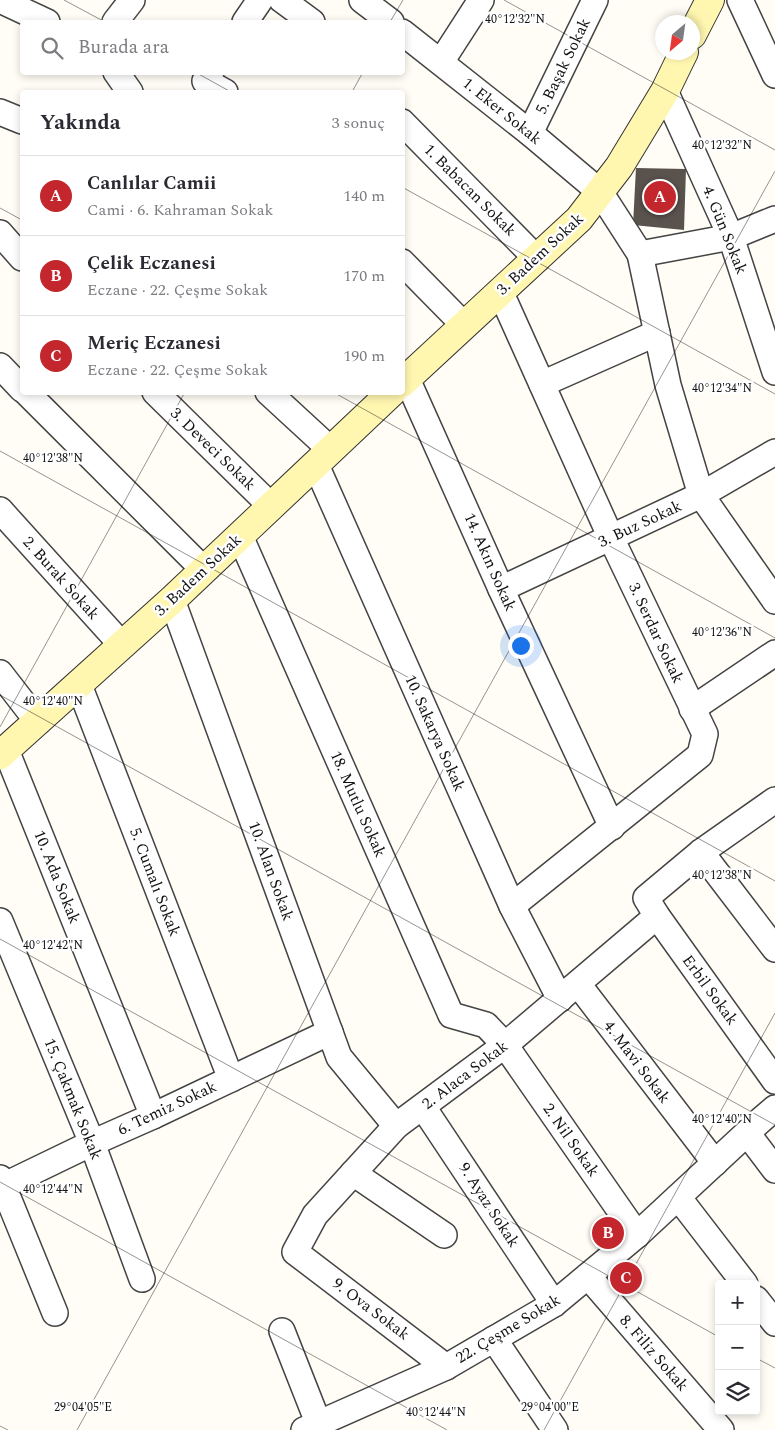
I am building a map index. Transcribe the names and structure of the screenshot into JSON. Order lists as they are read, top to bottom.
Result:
{
  "streets": {
    "street": [
      "5. Başak Sokak",
      "1. Eker Sokak",
      "1. Babacan Sokak",
      "4. Gün Sokak",
      "3. Badem Sokak",
      "3. Deveci Sokak",
      "3. Buz Sokak",
      "14. Akın Sokak",
      "2. Burak Sokak",
      "3. Serdar Sokak",
      "10. Sakarya Sokak",
      "18. Mutlu Sokak",
      "10. Alan Sokak",
      "10. Ada Sokak",
      "5. Cumalı Sokak",
      "Erbil Sokak",
      "4. Mavi Sokak",
      "2. Alaca Sokak",
      "15. Çakmak Sokak",
      "6. Temiz Sokak",
      "2. Nil Sokak",
      "9. Ayaz Sokak",
      "9. Ova Sokak",
      "22. Çeşme Sokak",
      "8. Filiz Sokak"
    ]
  },
  "crossings": [
    ["5. Başak Sokak", "1. Eker Sokak"],
    ["1. Eker Sokak", "3. Badem Sokak"],
    ["1. Babacan Sokak", "3. Badem Sokak"],
    ["4. Gün Sokak", "3. Badem Sokak"],
    ["3. Badem Sokak", "3. Deveci Sokak"],
    ["3. Badem Sokak", "2. Burak Sokak"],
    ["3. Badem Sokak", "3. Serdar Sokak"],
    ["3. Badem Sokak", "10. Sakarya Sokak"],
    ["3. Badem Sokak", "18. Mutlu Sokak"],
    ["3. Badem Sokak", "10. Alan Sokak"],
    ["3. Badem Sokak", "10. Ada Sokak"],
    ["3. Badem Sokak", "5. Cumalı Sokak"],
    ["3. Buz Sokak", "14. Akın Sokak"],
    ["3. Buz Sokak", "3. Serdar Sokak"],
    ["14. Akın Sokak", "3. Serdar Sokak"],
    ["3. Serdar Sokak", "10. Sakarya Sokak"],
    ["10. Sakarya Sokak", "4. Mavi Sokak"],
    ["10. Sakarya Sokak", "2. Alaca Sokak"],
    ["18. Mutlu Sokak", "2. Alaca Sokak"],
    ["18. Mutlu Sokak", "2. Nil Sokak"],
    ["10. Alan Sokak", "2. Alaca Sokak"],
    ["10. Alan Sokak", "6. Temiz Sokak"],
    ["10. Ada Sokak", "6. Temiz Sokak"],
    ["5. Cumalı Sokak", "6. Temiz Sokak"],
    ["Erbil Sokak", "2. Alaca Sokak"],
    ["4. Mavi Sokak", "2. Alaca Sokak"],
    ["4. Mavi Sokak", "22. Çeşme Sokak"],
    ["2. Alaca Sokak", "2. Nil Sokak"],
    ["2. Alaca Sokak", "9. Ayaz Sokak"],
    ["2. Alaca Sokak", "9. Ova Sokak"],
    ["15. Çakmak Sokak", "6. Temiz Sokak"],
    ["2. Nil Sokak", "22. Çeşme Sokak"],
    ["9. Ayaz Sokak", "22. Çeşme Sokak"],
    ["9. Ova Sokak", "22. Çeşme Sokak"],
    ["22. Çeşme Sokak", "8. Filiz Sokak"]
  ],
  "north": "bottom left",
  "page": {
    "search": "Burada ara",
    "heading": ["Yakında", "3 sonuç"],
    "list": [
      {
        "mark": "A",
        "name": "Canlılar Camii",
        "note": "Cami · 6. Kahraman Sokak",
        "value": "140 m"
      },
      {
        "mark": "B",
        "name": "Çelik Eczanesi",
        "note": "Eczane · 22. Çeşme Sokak",
        "value": "170 m"
      },
      {
        "mark": "C",
        "name": "Meriç Eczanesi",
        "note": "Eczane · 22. Çeşme Sokak",
        "value": "190 m"
      }
    ],
    "pins": ["A", "B", "C"],
    "map_buttons": ["+", "−"]
  },
  "coordinates": [
    "40°12'32\"N",
    "40°12'34\"N",
    "40°12'38\"N",
    "40°12'36\"N",
    "40°12'40\"N",
    "40°12'42\"N",
    "40°12'44\"N",
    "29°04'05\"E",
    "29°04'00\"E"
  ]
}
